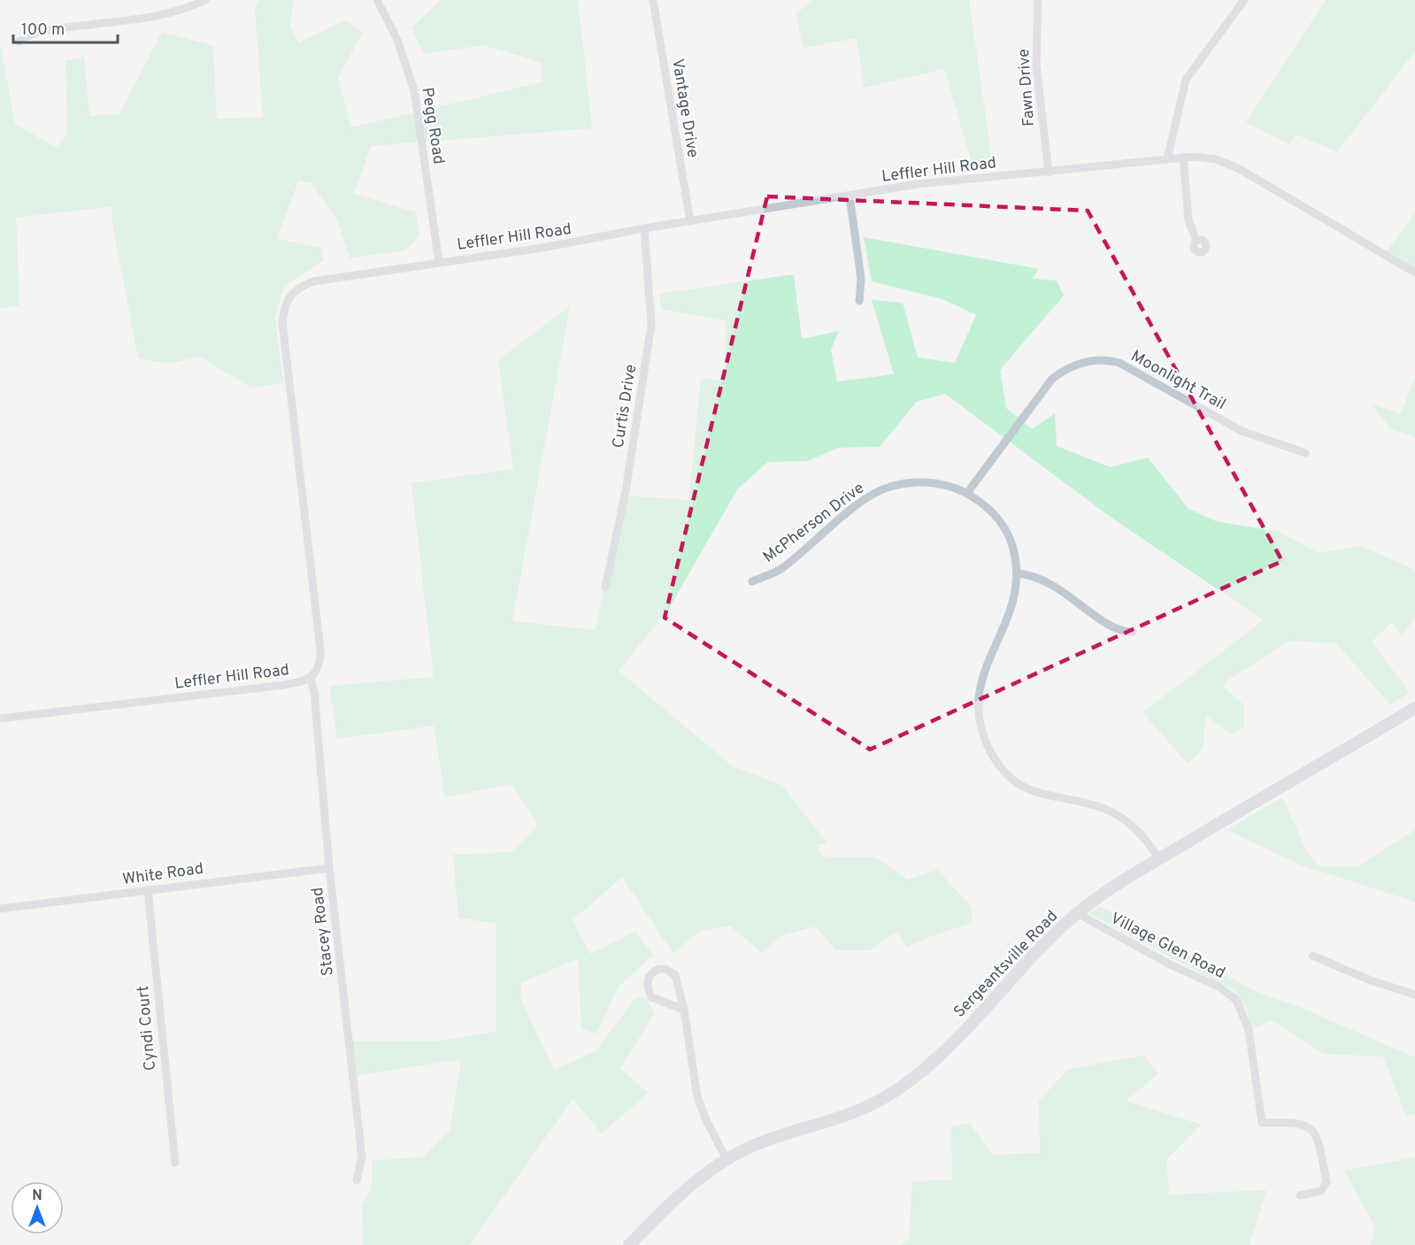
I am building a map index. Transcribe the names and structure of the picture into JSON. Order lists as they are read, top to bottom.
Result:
{
  "streets": {
    "main road": ["Sergeantsville Road"],
    "street": [
      "Fawn Drive",
      "Vantage Drive",
      "Pegg Road",
      "Leffler Hill Road",
      "Moonlight Trail",
      "Curtis Drive",
      "McPherson Drive",
      "White Road",
      "Stacey Road",
      "Village Glen Road",
      "Cyndi Court"
    ]
  },
  "crossings": [
    ["Fawn Drive", "Leffler Hill Road"],
    ["Vantage Drive", "Leffler Hill Road"],
    ["Pegg Road", "Leffler Hill Road"],
    ["Leffler Hill Road", "Curtis Drive"],
    ["Leffler Hill Road", "Stacey Road"],
    ["Moonlight Trail", "McPherson Drive"],
    ["McPherson Drive", "Sergeantsville Road"],
    ["White Road", "Stacey Road"],
    ["White Road", "Cyndi Court"],
    ["Village Glen Road", "Sergeantsville Road"]
  ],
  "scale_bar": "100 m",
  "north": "top"
}
